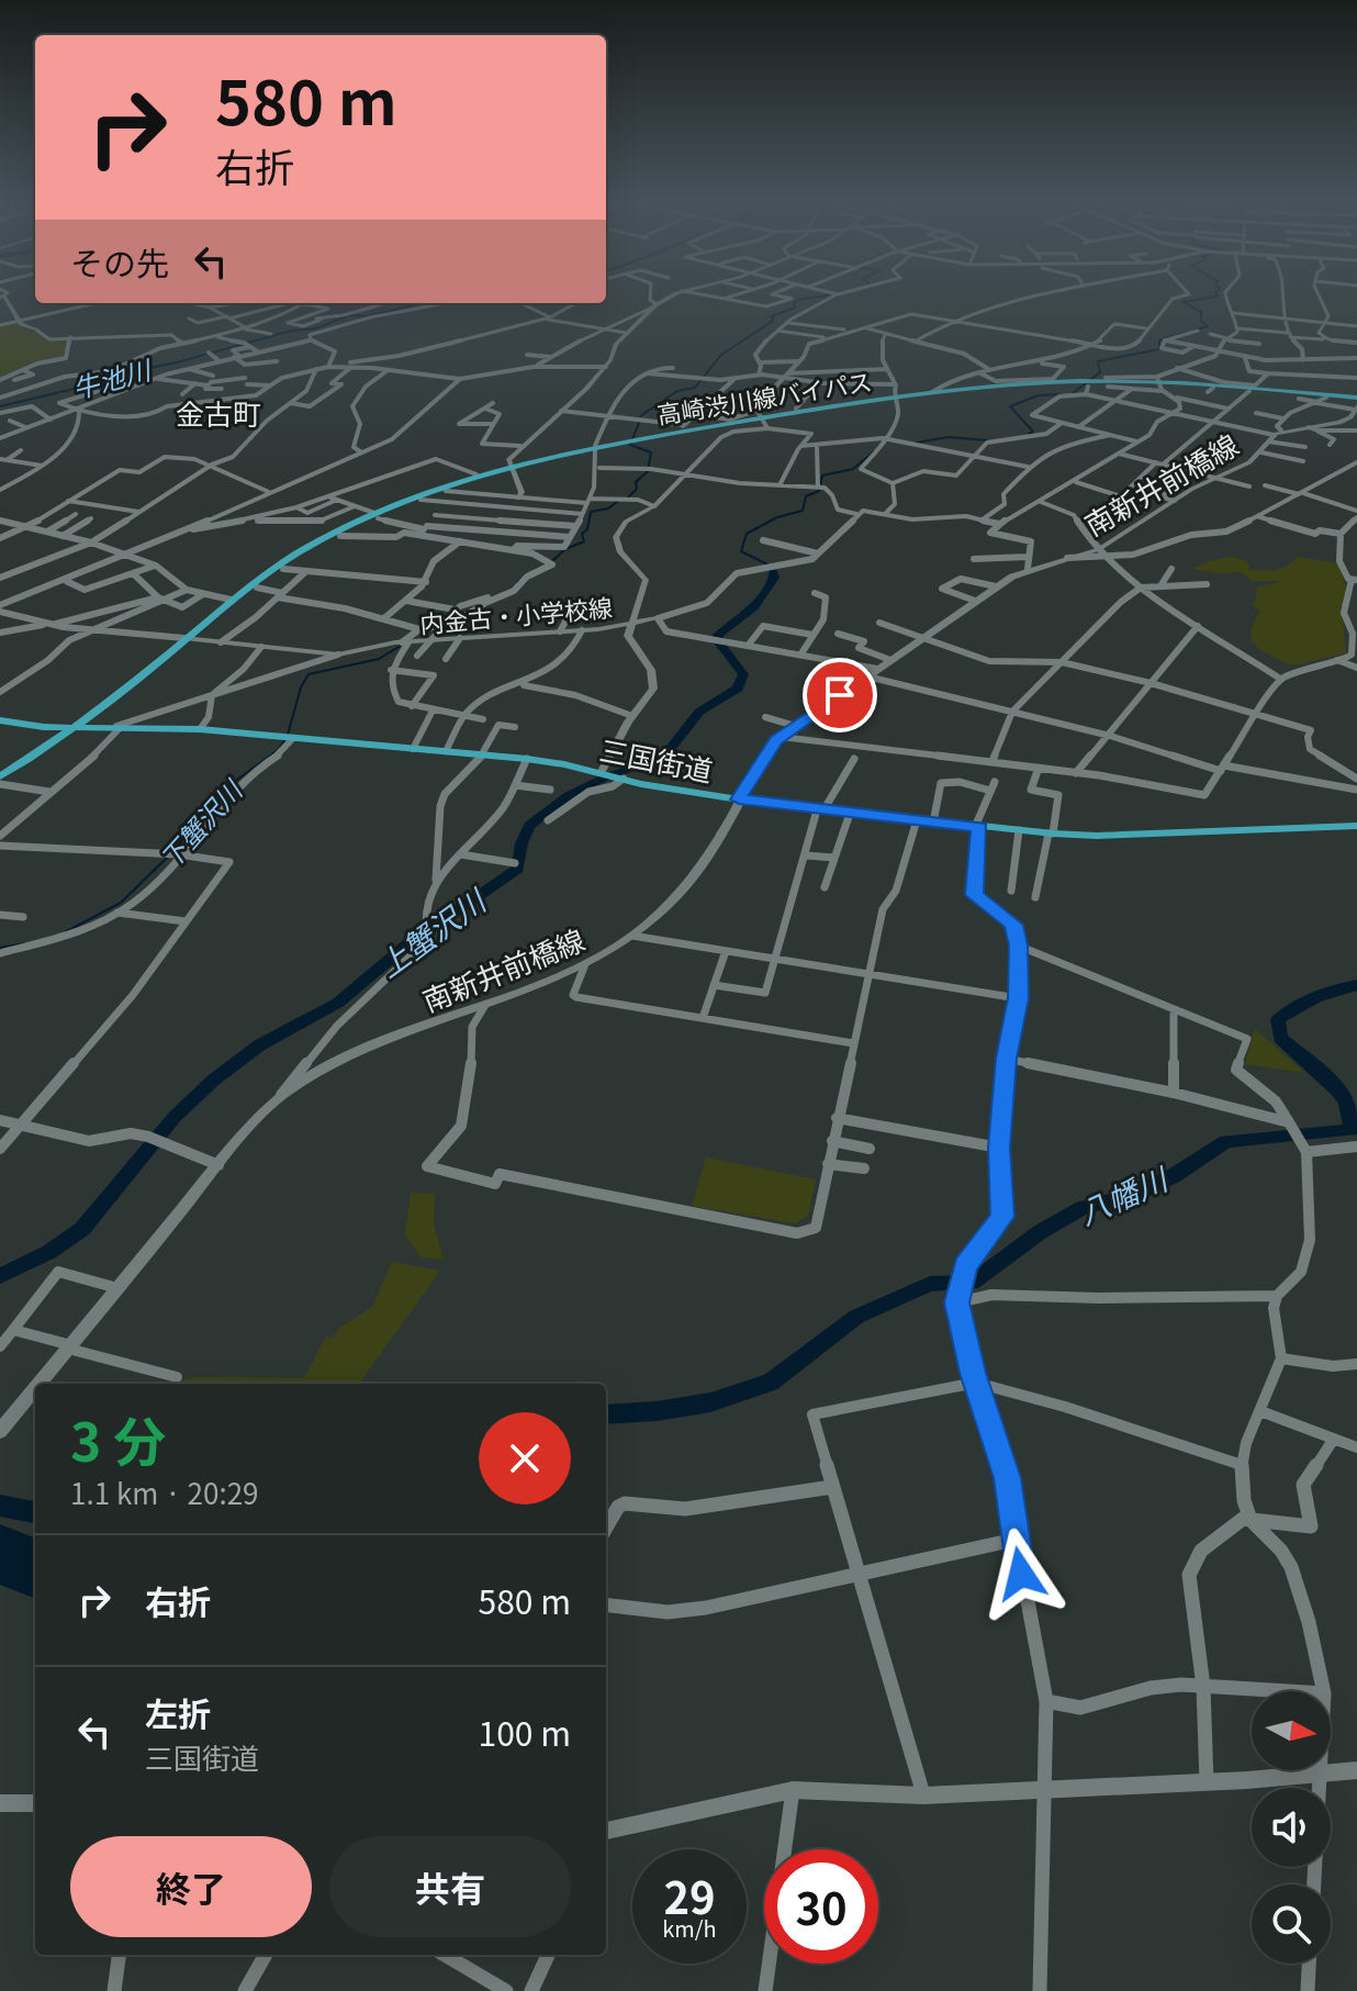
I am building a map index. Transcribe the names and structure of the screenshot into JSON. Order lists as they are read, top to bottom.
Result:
{
  "streets": {
    "main road": ["高崎渋川線バイパス", "南新井前橋線", "三国街道"],
    "street": ["内金古・小学校線"]
  },
  "crossings": [
    ["高崎渋川線バイパス", "内金古・小学校線"],
    ["高崎渋川線バイパス", "三国街道"],
    ["南新井前橋線", "三国街道"]
  ],
  "districts": ["金古町"],
  "water": [
    "牛池川",
    "下蟹沢川",
    "上蟹沢川",
    "八幡川"
  ],
  "north": "right",
  "page": {
    "turn": ["580 m", "右折"],
    "then": "その先",
    "heading": ["3 分", "1.1 km · 20:29"],
    "list": [
      {
        "name": "右折",
        "value": "580 m"
      },
      {
        "name": "左折",
        "note": "三国街道",
        "value": "100 m"
      }
    ],
    "buttons": ["終了", "共有"],
    "speed": "29 km/h",
    "limit": "30"
  }
}
